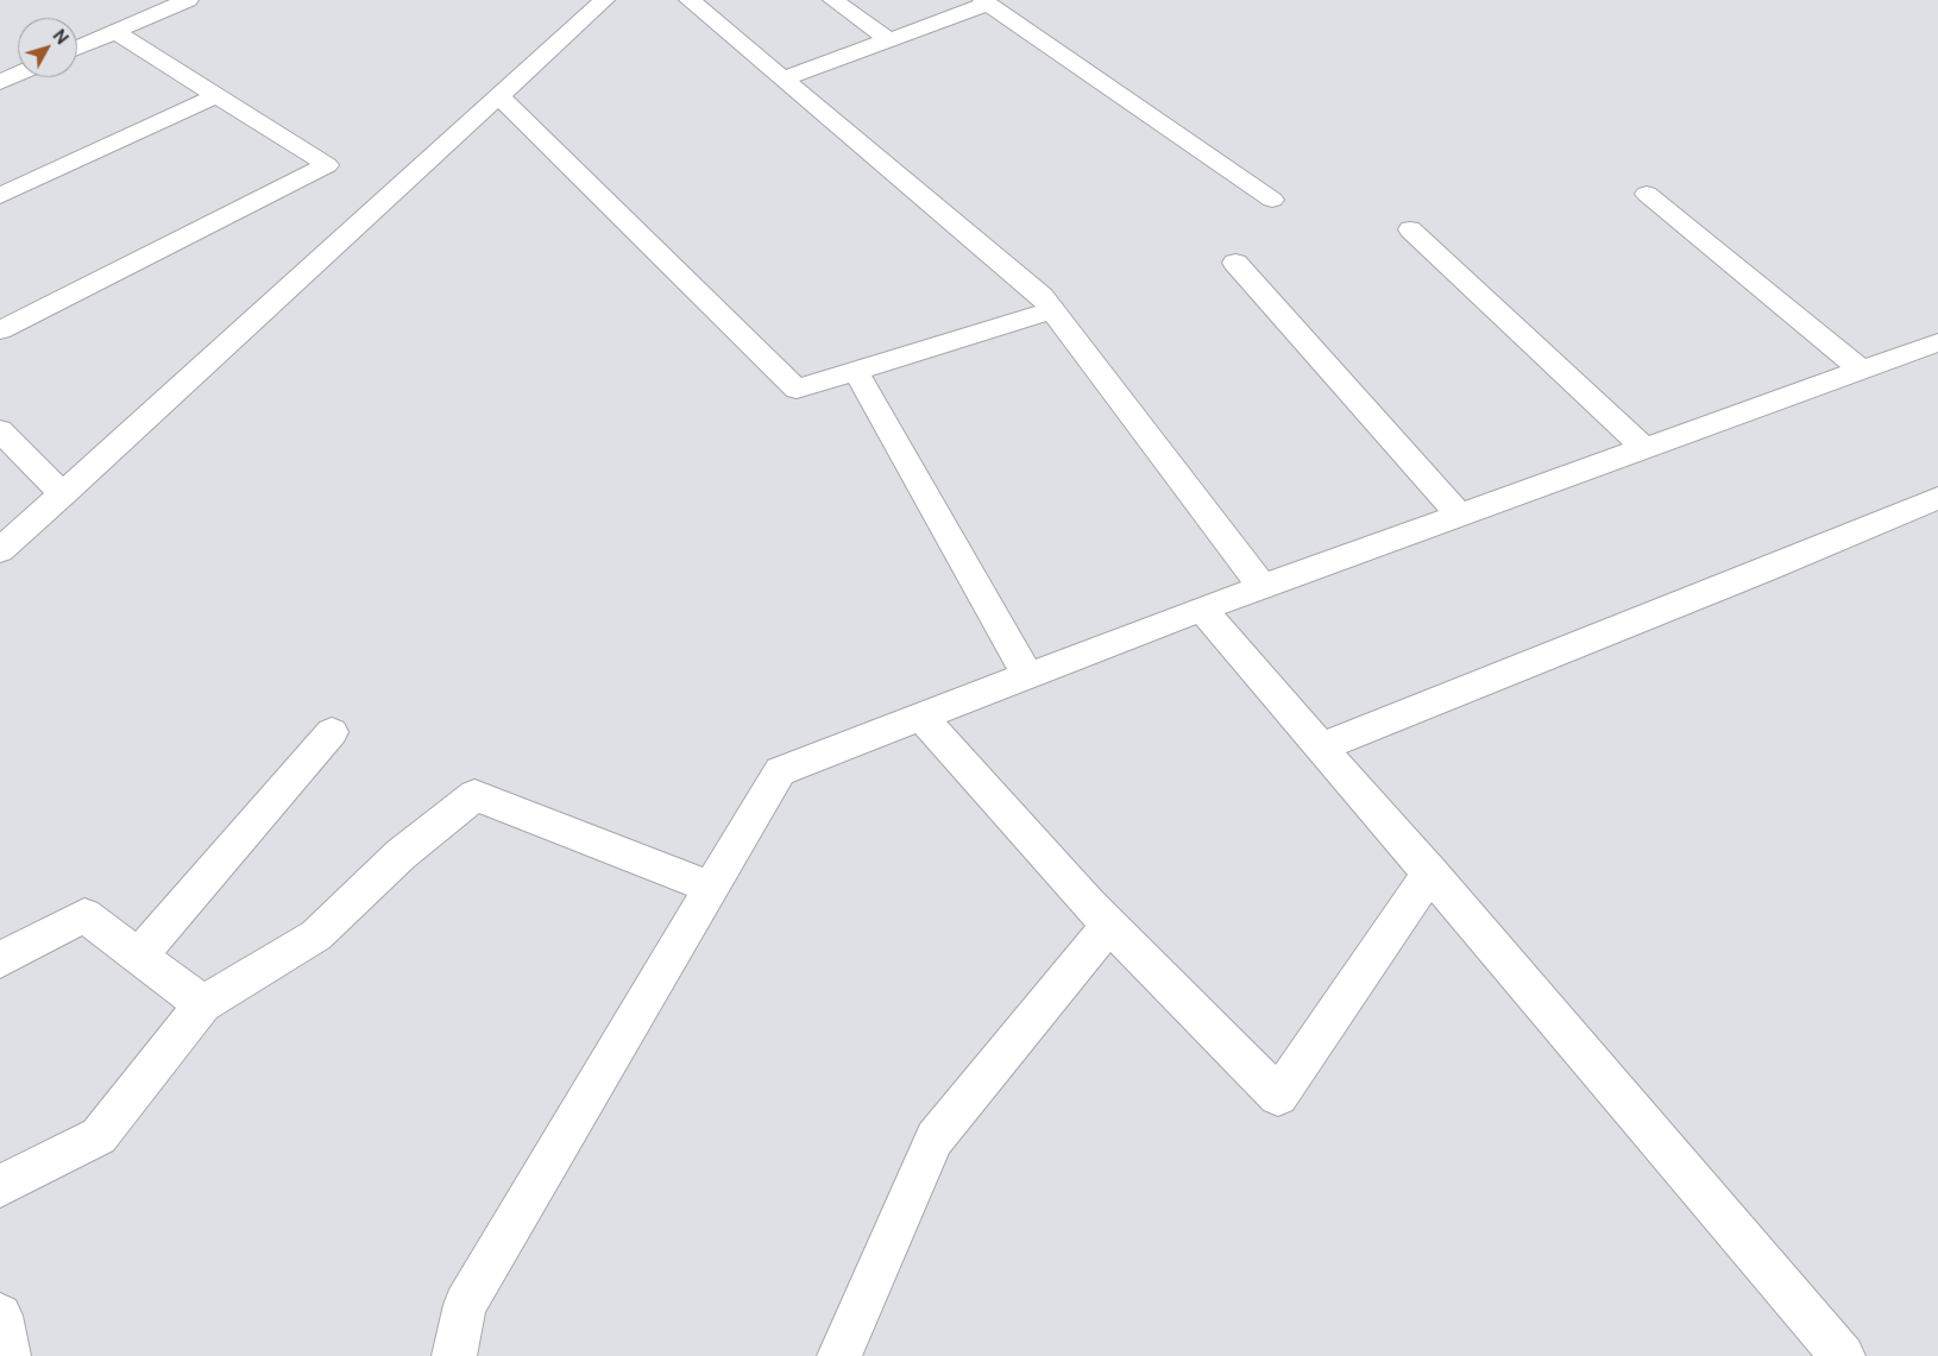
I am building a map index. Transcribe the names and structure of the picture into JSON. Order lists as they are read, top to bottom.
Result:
{
  "north": "top right"
}
